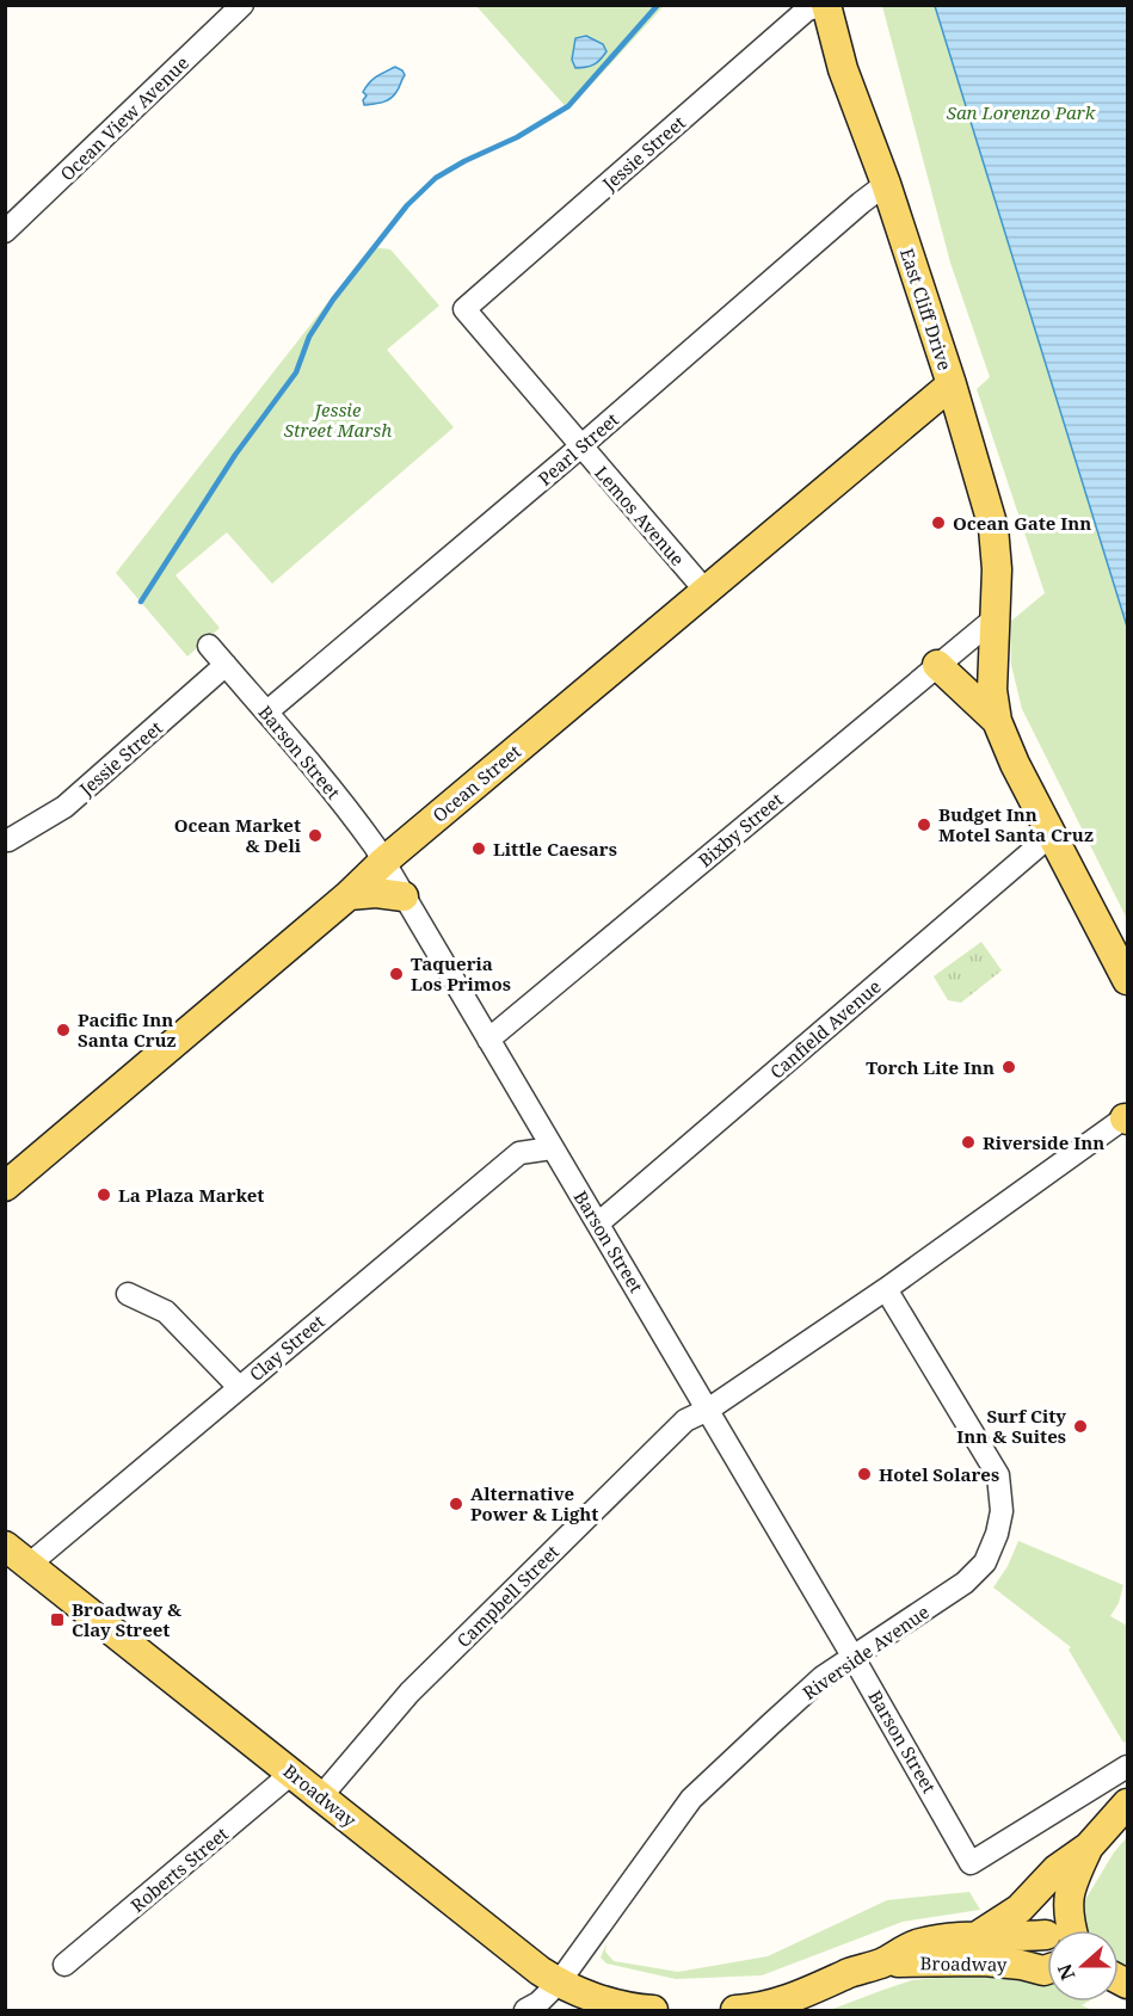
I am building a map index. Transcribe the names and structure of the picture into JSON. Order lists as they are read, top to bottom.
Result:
{
  "streets": {
    "main road": ["East Cliff Drive", "Ocean Street", "Broadway"],
    "street": [
      "Ocean View Avenue",
      "Jessie Street",
      "Pearl Street",
      "Lemos Avenue",
      "Barson Street",
      "Bixby Street",
      "Canfield Avenue",
      "Clay Street",
      "Campbell Street",
      "Riverside Avenue",
      "Roberts Street"
    ]
  },
  "crossings": [
    ["Jessie Street", "East Cliff Drive"],
    ["Jessie Street", "Lemos Avenue"],
    ["Jessie Street", "Barson Street"],
    ["East Cliff Drive", "Pearl Street"],
    ["East Cliff Drive", "Ocean Street"],
    ["East Cliff Drive", "Bixby Street"],
    ["Pearl Street", "Lemos Avenue"],
    ["Pearl Street", "Barson Street"],
    ["Lemos Avenue", "Ocean Street"],
    ["Barson Street", "Ocean Street"],
    ["Barson Street", "Bixby Street"],
    ["Barson Street", "Canfield Avenue"],
    ["Barson Street", "Clay Street"],
    ["Barson Street", "Campbell Street"],
    ["Barson Street", "Riverside Avenue"],
    ["Clay Street", "Broadway"],
    ["Campbell Street", "Broadway"],
    ["Riverside Avenue", "Broadway"],
    ["Broadway", "Roberts Street"]
  ],
  "parks": ["San Lorenzo Park", "Jessie Street Marsh"],
  "places": {
    "other": [
      "Ocean Gate Inn",
      "Budget Inn Motel Santa Cruz",
      "Ocean Market & Deli",
      "Little Caesars",
      "Taqueria Los Primos",
      "Pacific Inn Santa Cruz",
      "Torch Lite Inn",
      "Riverside Inn",
      "La Plaza Market",
      "Surf City Inn & Suites",
      "Hotel Solares",
      "Alternative Power & Light"
    ],
    "transit": ["Broadway & Clay Street"]
  },
  "north": "left"
}
